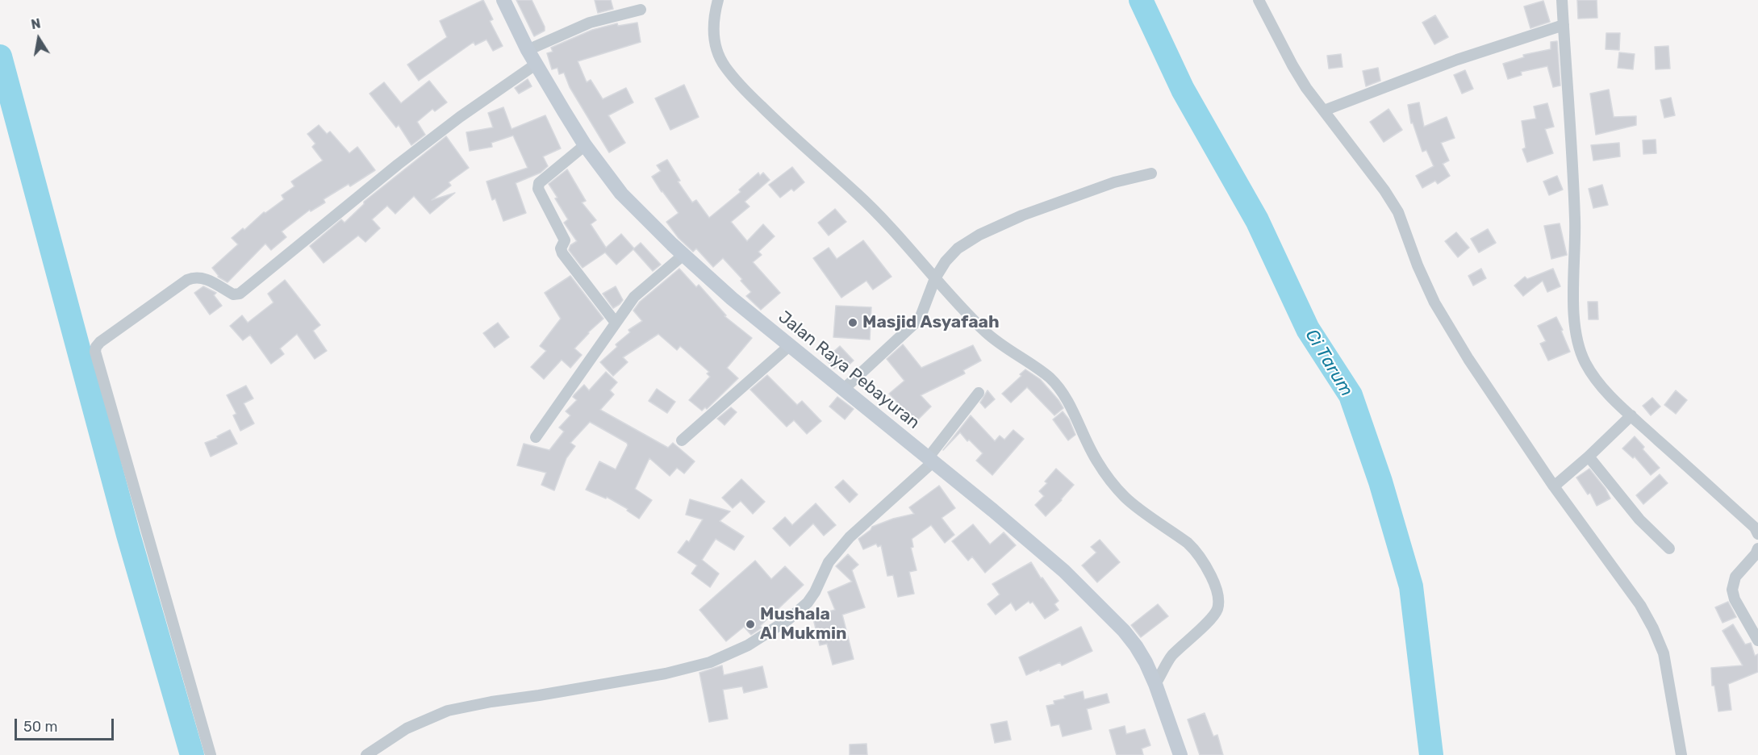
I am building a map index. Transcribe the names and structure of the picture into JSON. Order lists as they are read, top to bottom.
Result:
{
  "streets": {
    "main road": ["Jalan Raya Pebayuran"]
  },
  "water": ["Ci Tarum"],
  "places": ["Masjid Asyafaah", "Mushala Al Mukmin"],
  "scale_bar": "50 m",
  "north": "top"
}
